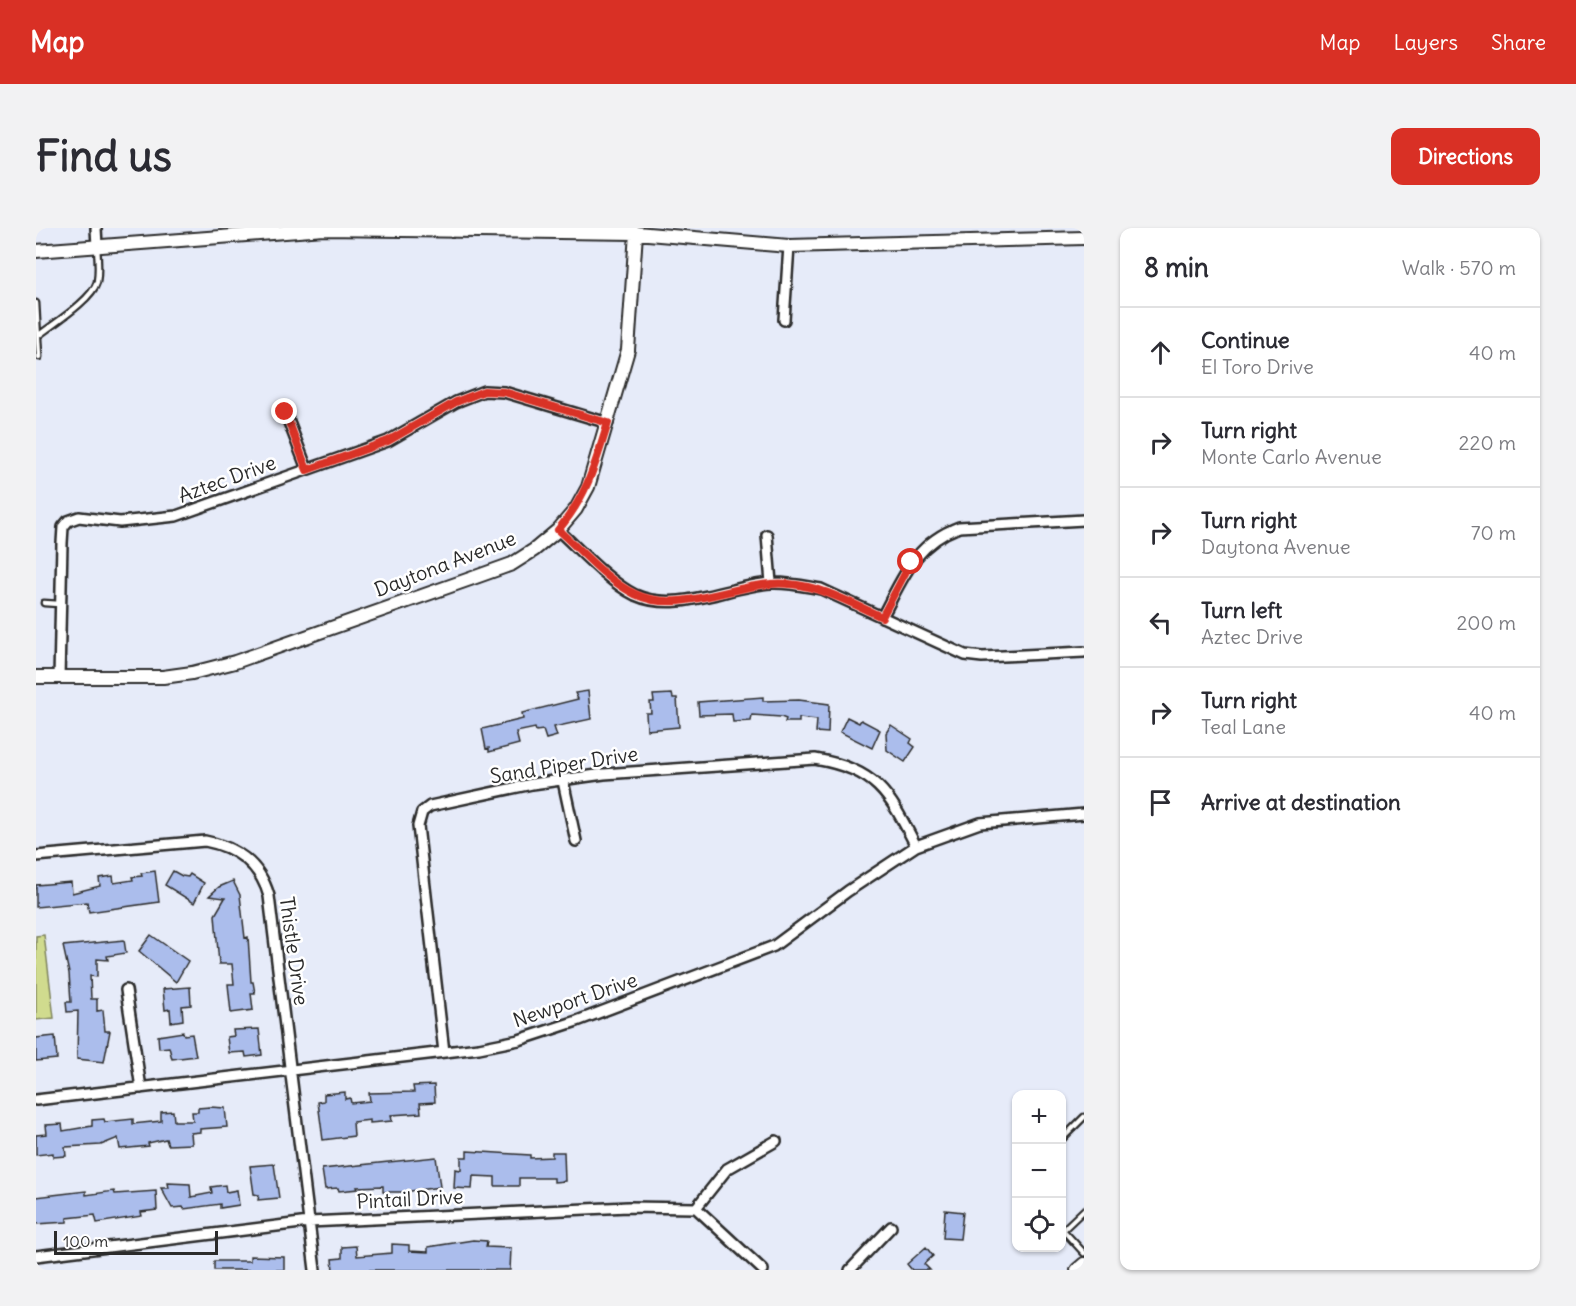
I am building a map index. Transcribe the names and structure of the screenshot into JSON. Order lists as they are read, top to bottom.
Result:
{
  "streets": {
    "main road": ["Daytona Avenue"],
    "street": [
      "Aztec Drive",
      "Sand Piper Drive",
      "Thistle Drive",
      "Newport Drive",
      "Pintail Drive"
    ]
  },
  "crossings": [
    ["Aztec Drive", "Daytona Avenue"],
    ["Sand Piper Drive", "Newport Drive"],
    ["Thistle Drive", "Newport Drive"],
    ["Thistle Drive", "Pintail Drive"]
  ],
  "scale_bar": "100 m",
  "page": {
    "header": "Map",
    "nav": ["Map", "Layers", "Share"],
    "buttons": "Directions",
    "title": "Find us",
    "heading": ["8 min", "Walk · 570 m"],
    "list": [
      ["Continue", "El Toro Drive", "40 m"],
      ["Turn right", "Monte Carlo Avenue", "220 m"],
      ["Turn right", "Daytona Avenue", "70 m"],
      ["Turn left", "Aztec Drive", "200 m"],
      ["Turn right", "Teal Lane", "40 m"],
      "Arrive at destination"
    ],
    "map_buttons": ["+", "−"],
    "scale": "100 m"
  }
}
